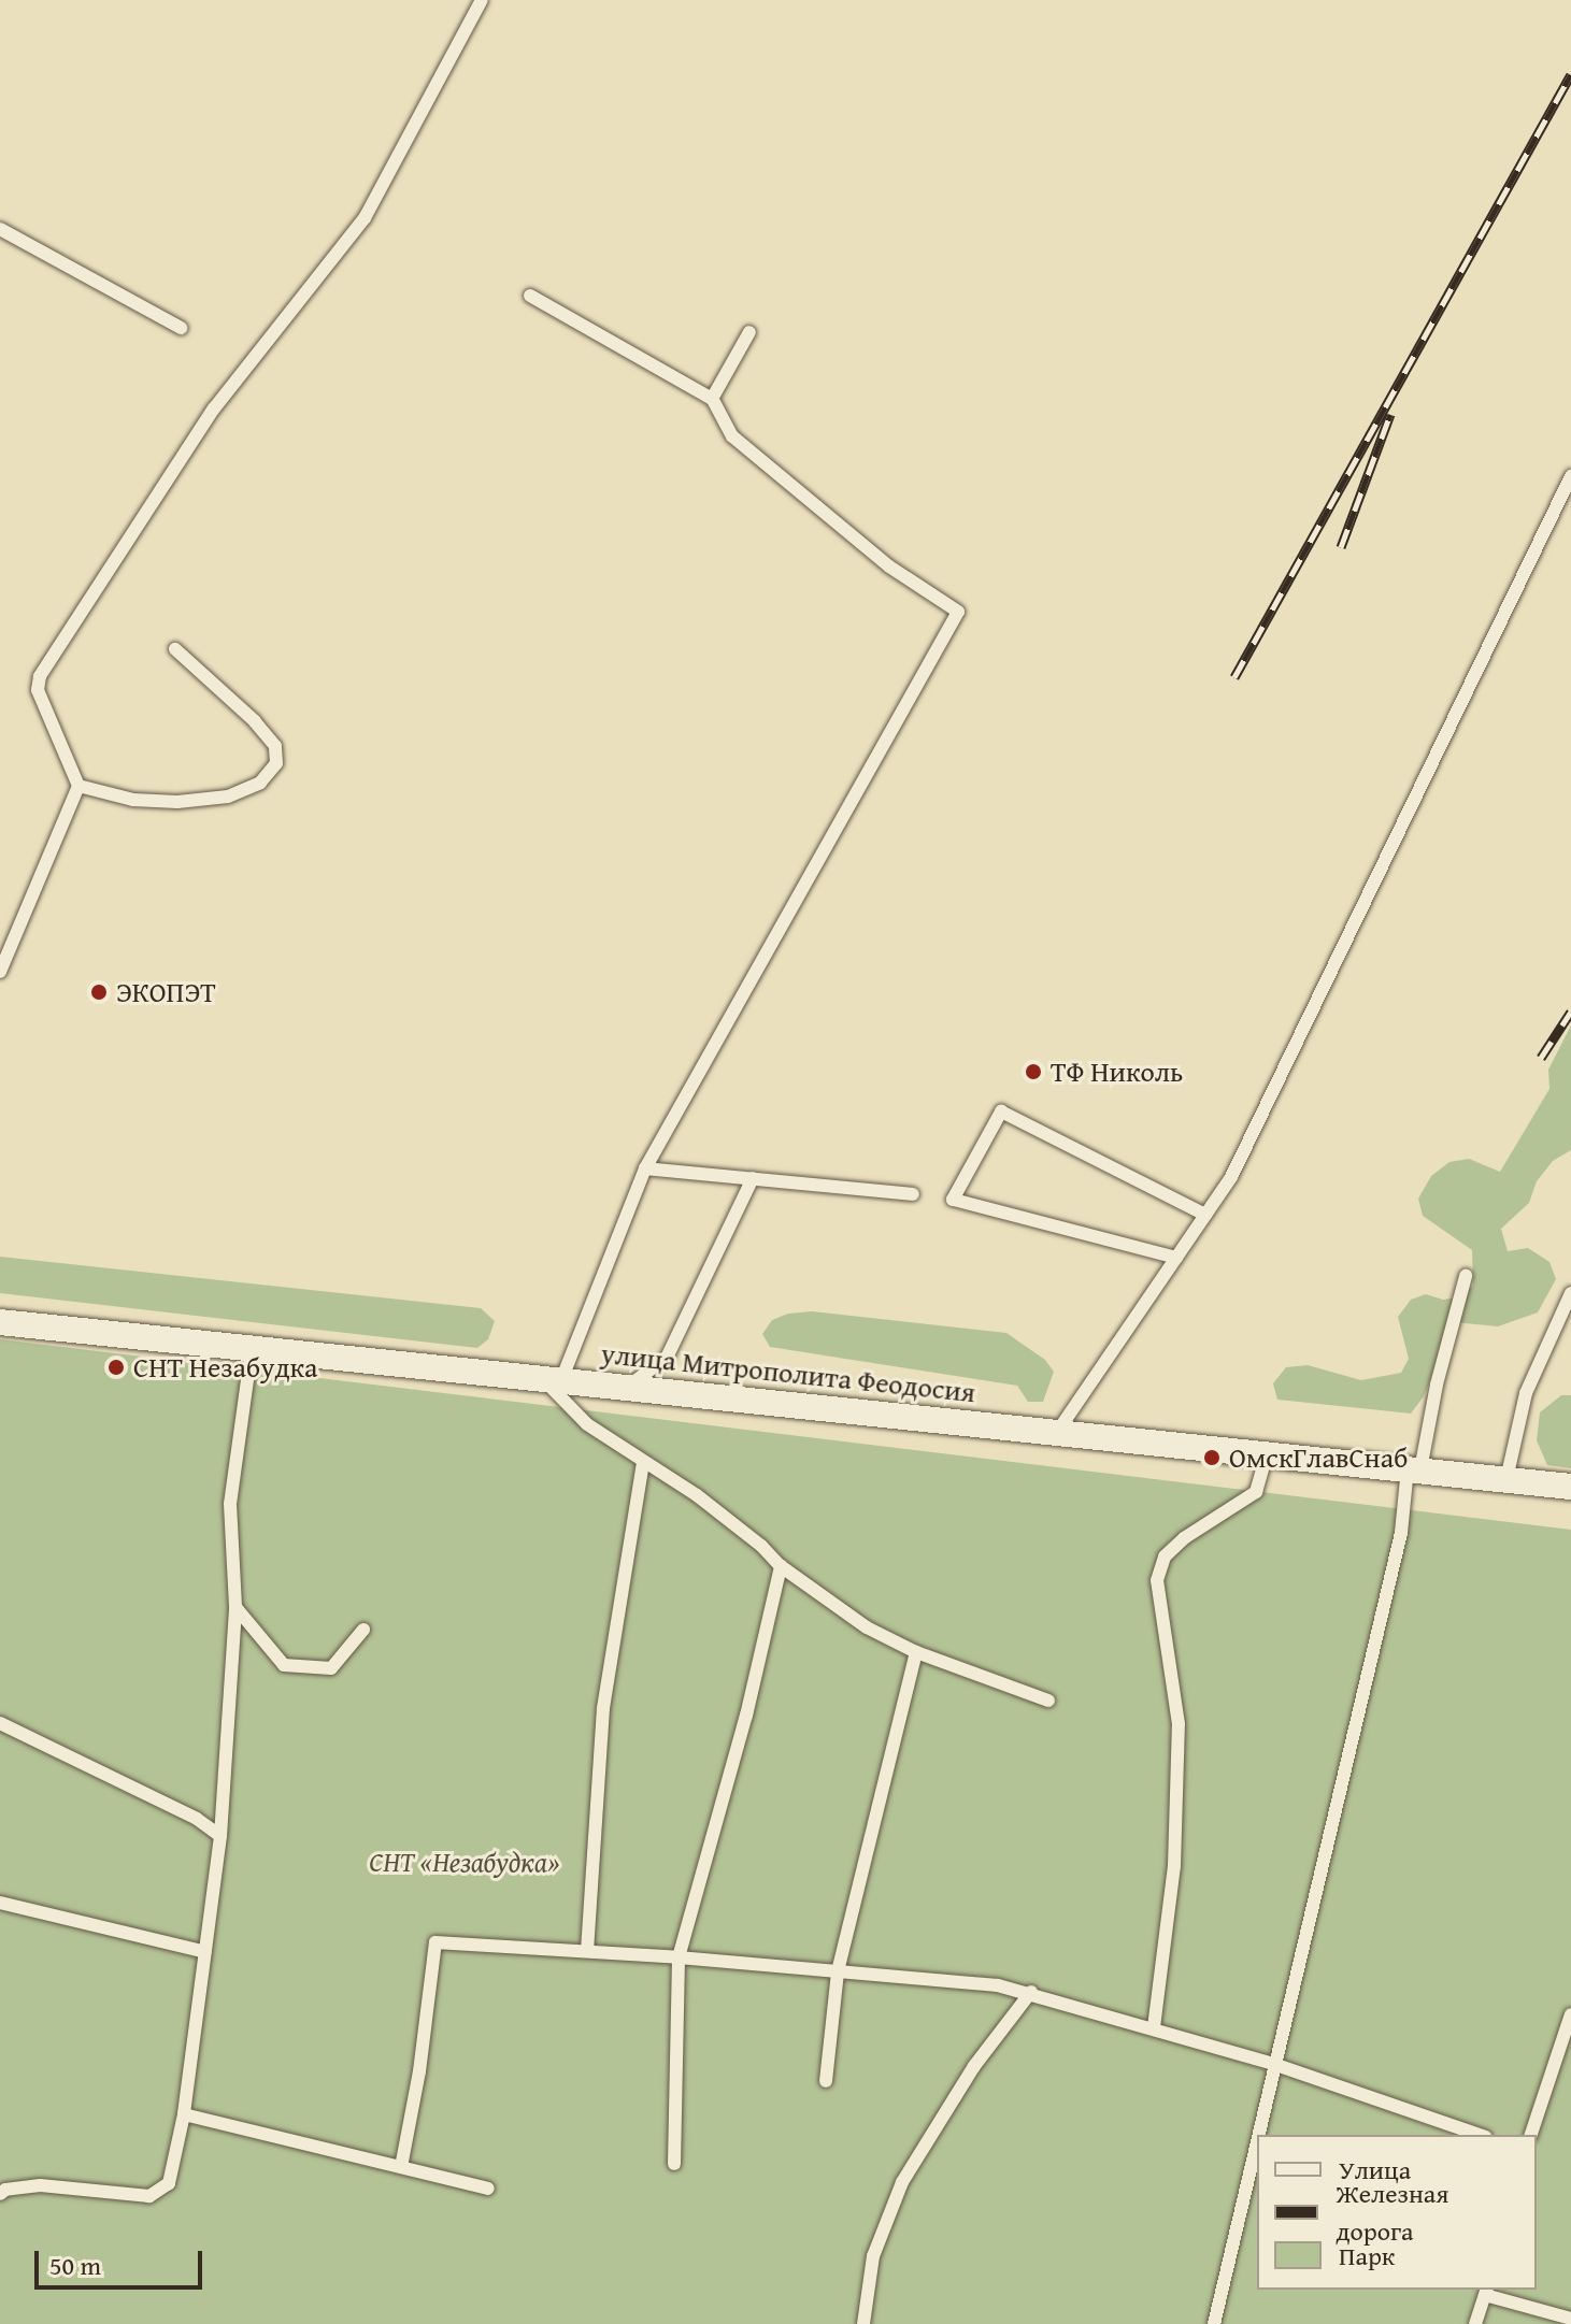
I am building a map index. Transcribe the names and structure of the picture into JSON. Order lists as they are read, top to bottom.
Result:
{
  "streets": {
    "street": ["улица Митрополита Феодосия"]
  },
  "parks": ["СНТ «Незабудка»"],
  "places": [
    "ЭКОПЭТ",
    "ТФ Николь",
    "СНТ Незабудка",
    "ОмскГлавСнаб"
  ],
  "legend": ["Улица", "Железная дорога", "Парк"],
  "scale_bar": "50 m"
}
